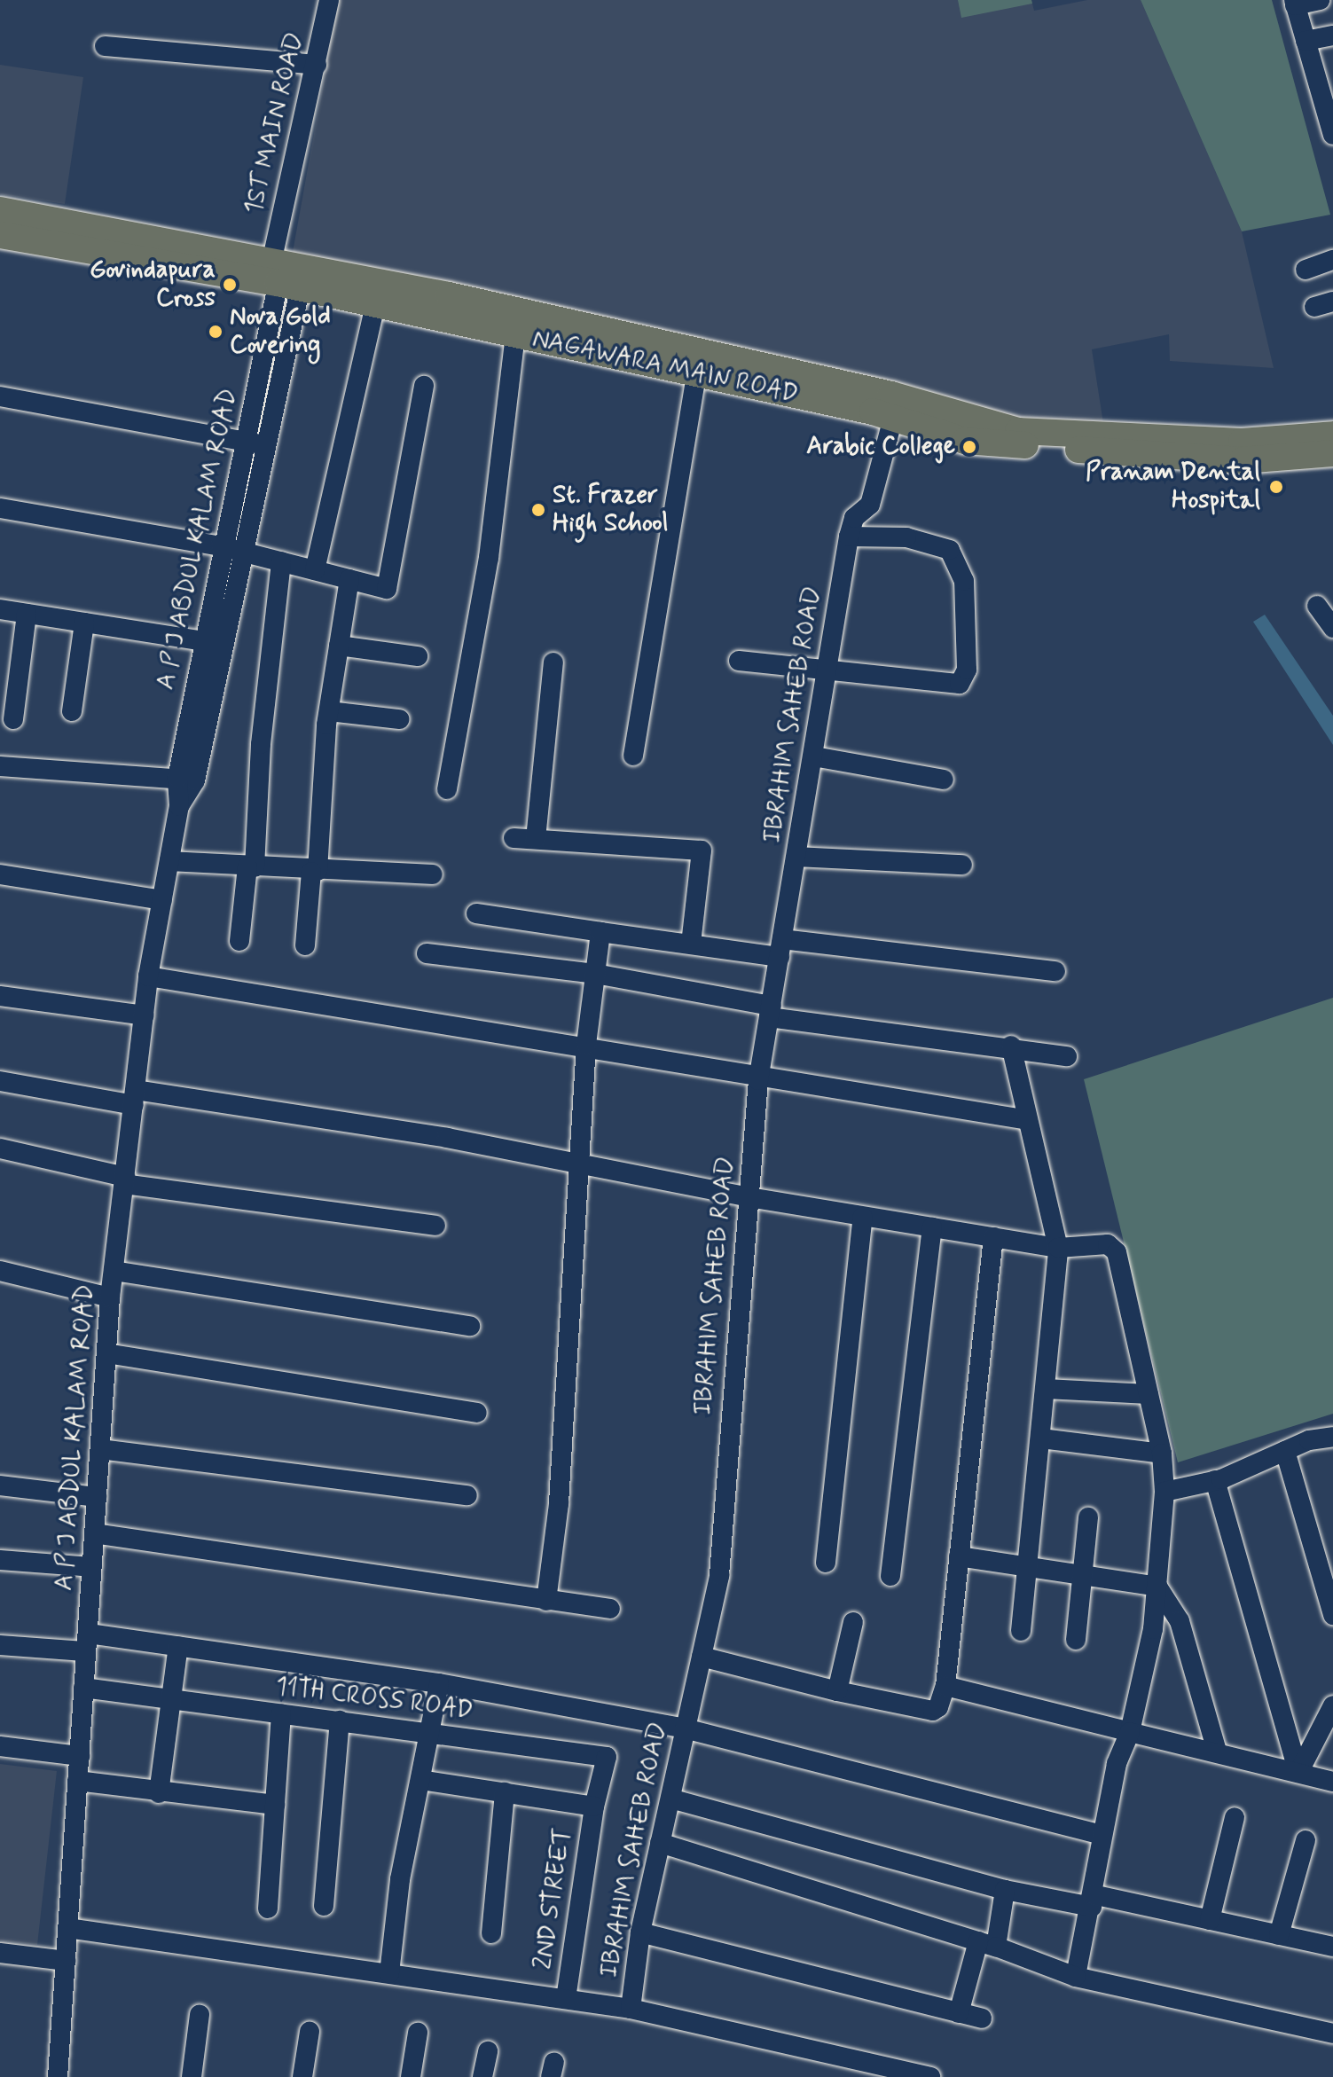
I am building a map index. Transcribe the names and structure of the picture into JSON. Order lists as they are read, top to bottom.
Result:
{
  "streets": {
    "main road": ["NAGAWARA MAIN ROAD"],
    "street": [
      "1ST MAIN ROAD",
      "A P J ABDUL KALAM ROAD",
      "IBRAHIM SAHEB ROAD",
      "11TH CROSS ROAD",
      "2ND STREET"
    ]
  },
  "crossings": [
    ["1ST MAIN ROAD", "NAGAWARA MAIN ROAD"],
    ["1ST MAIN ROAD", "A P J ABDUL KALAM ROAD"],
    ["NAGAWARA MAIN ROAD", "A P J ABDUL KALAM ROAD"],
    ["A P J ABDUL KALAM ROAD", "11TH CROSS ROAD"],
    ["11TH CROSS ROAD", "2ND STREET"]
  ],
  "places": [
    "Govindapura Cross",
    "Nova Gold Covering",
    "Arabic College",
    "Pranam Dental Hospital",
    "St. Frazer High School"
  ]
}
